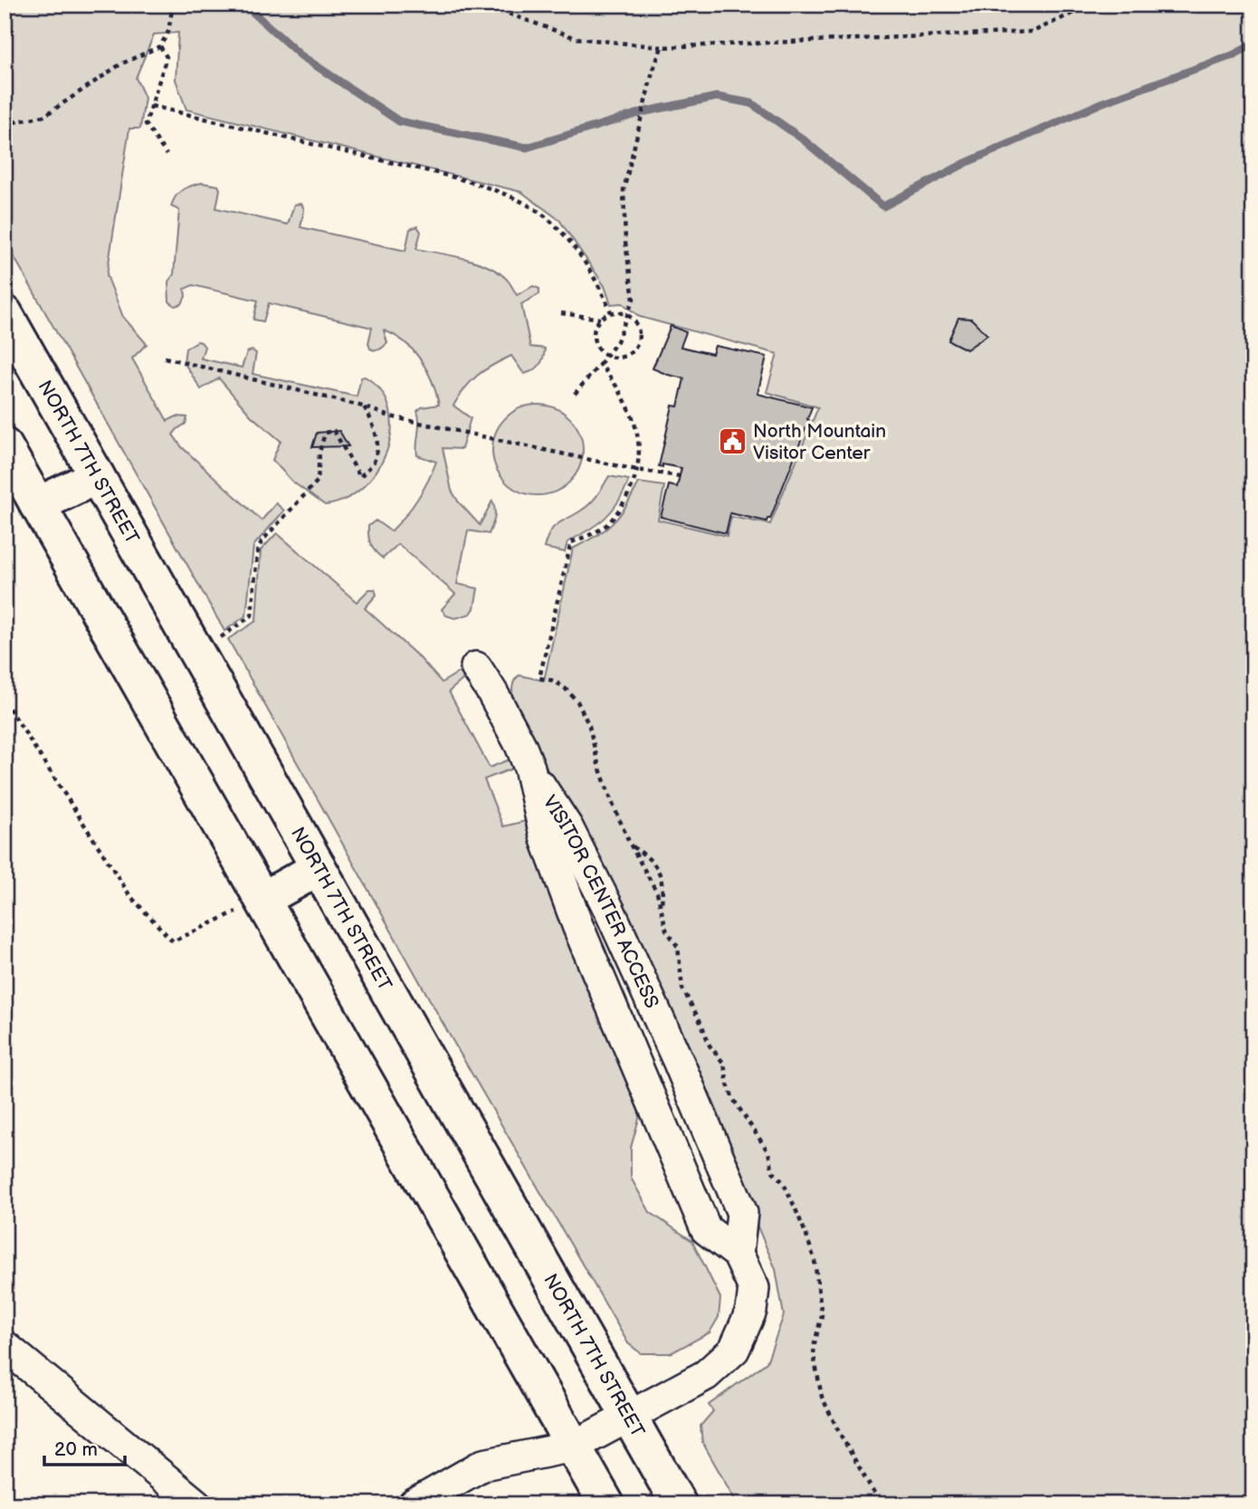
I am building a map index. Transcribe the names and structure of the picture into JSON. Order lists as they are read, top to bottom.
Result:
{
  "streets": {
    "main road": ["NORTH 7TH STREET"],
    "lane": ["VISITOR CENTER ACCESS"]
  },
  "crossings": [
    ["NORTH 7TH STREET", "VISITOR CENTER ACCESS"]
  ],
  "places": {
    "public building": ["North Mountain Visitor Center"]
  },
  "scale_bar": "20 m"
}
